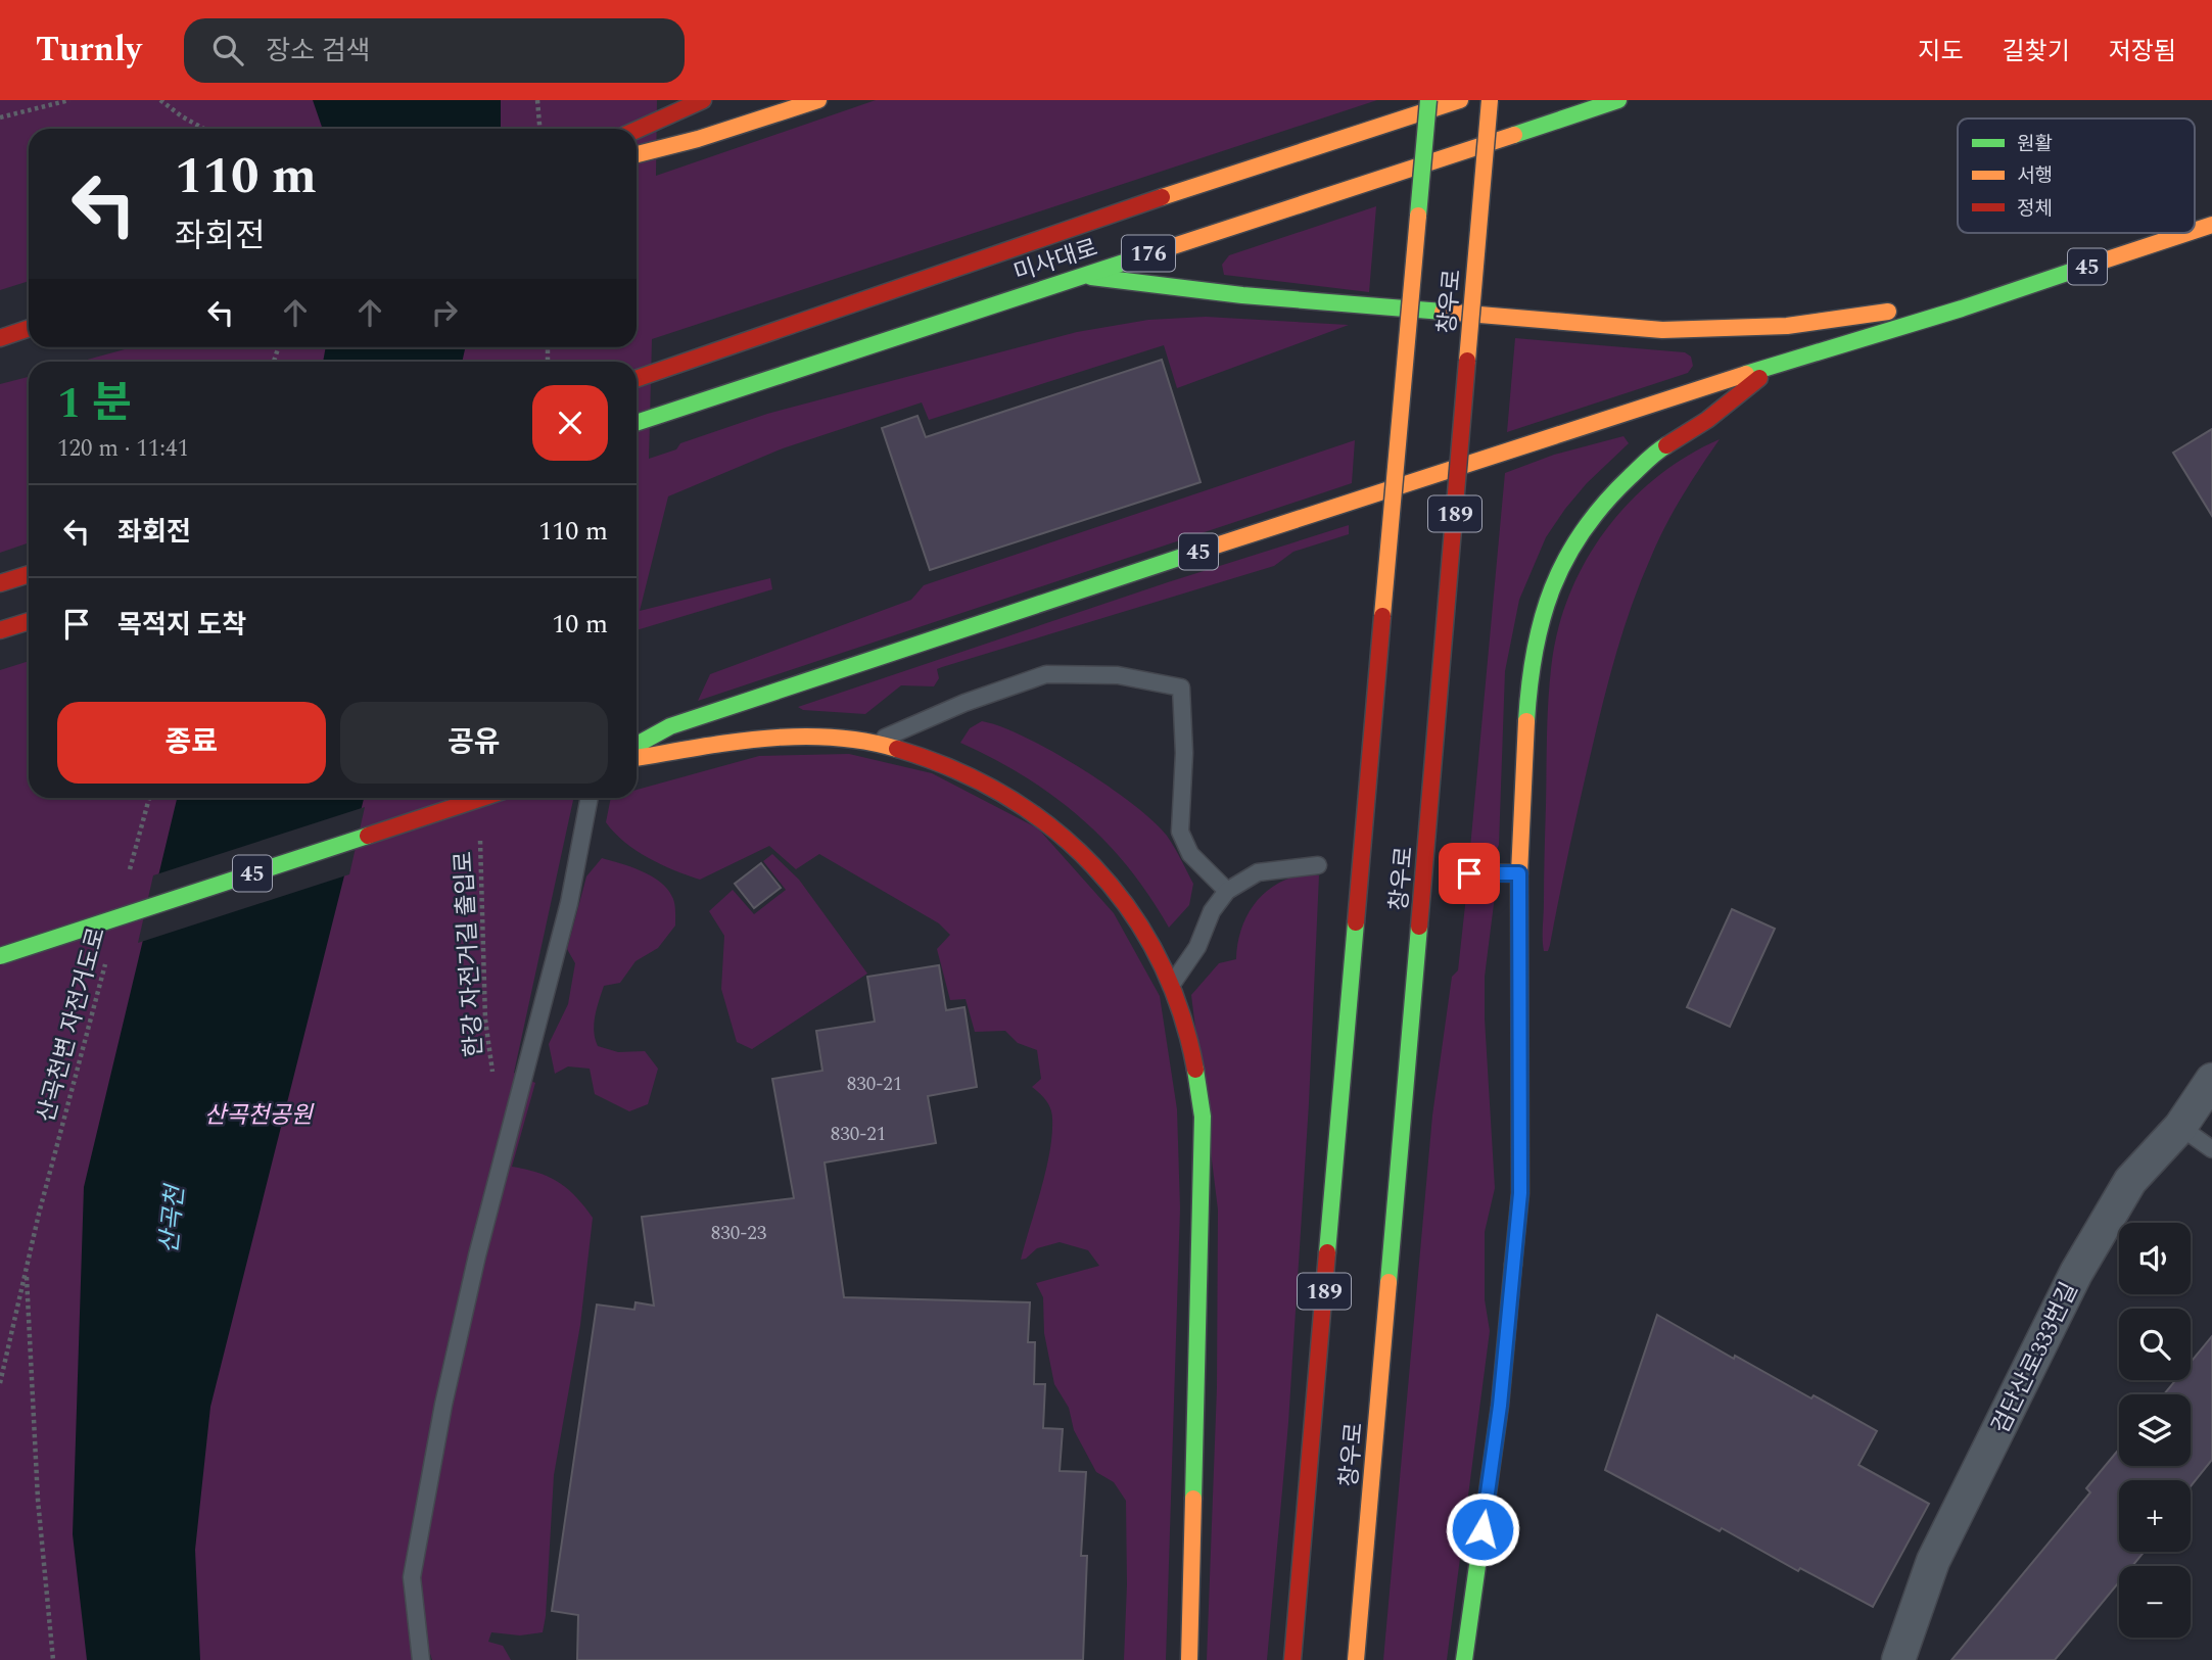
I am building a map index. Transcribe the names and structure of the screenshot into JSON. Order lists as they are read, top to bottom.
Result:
{
  "streets": {
    "main road": [
      "176",
      "미사대로",
      "45",
      "창우로",
      "189"
    ],
    "street": ["검단산로333번길"],
    "path": ["한강 자전거길 출입로", "산곡천변 자전거도로"]
  },
  "water": ["산곡천"],
  "parks": ["산곡천공원"],
  "house_numbers": ["830-21", "830-21", "830-23"],
  "legend": ["원활", "서행", "정체"],
  "page": {
    "header": "Turnly",
    "search": "장소 검색",
    "nav": ["지도", "길찾기", "저장됨"],
    "turn": ["110 m", "좌회전"],
    "heading": ["1 분", "120 m · 11:41"],
    "list": [
      {
        "name": "좌회전",
        "value": "110 m"
      },
      {
        "name": "목적지 도착",
        "value": "10 m"
      }
    ],
    "buttons": ["종료", "공유"],
    "map_buttons": ["+", "−"]
  }
}
